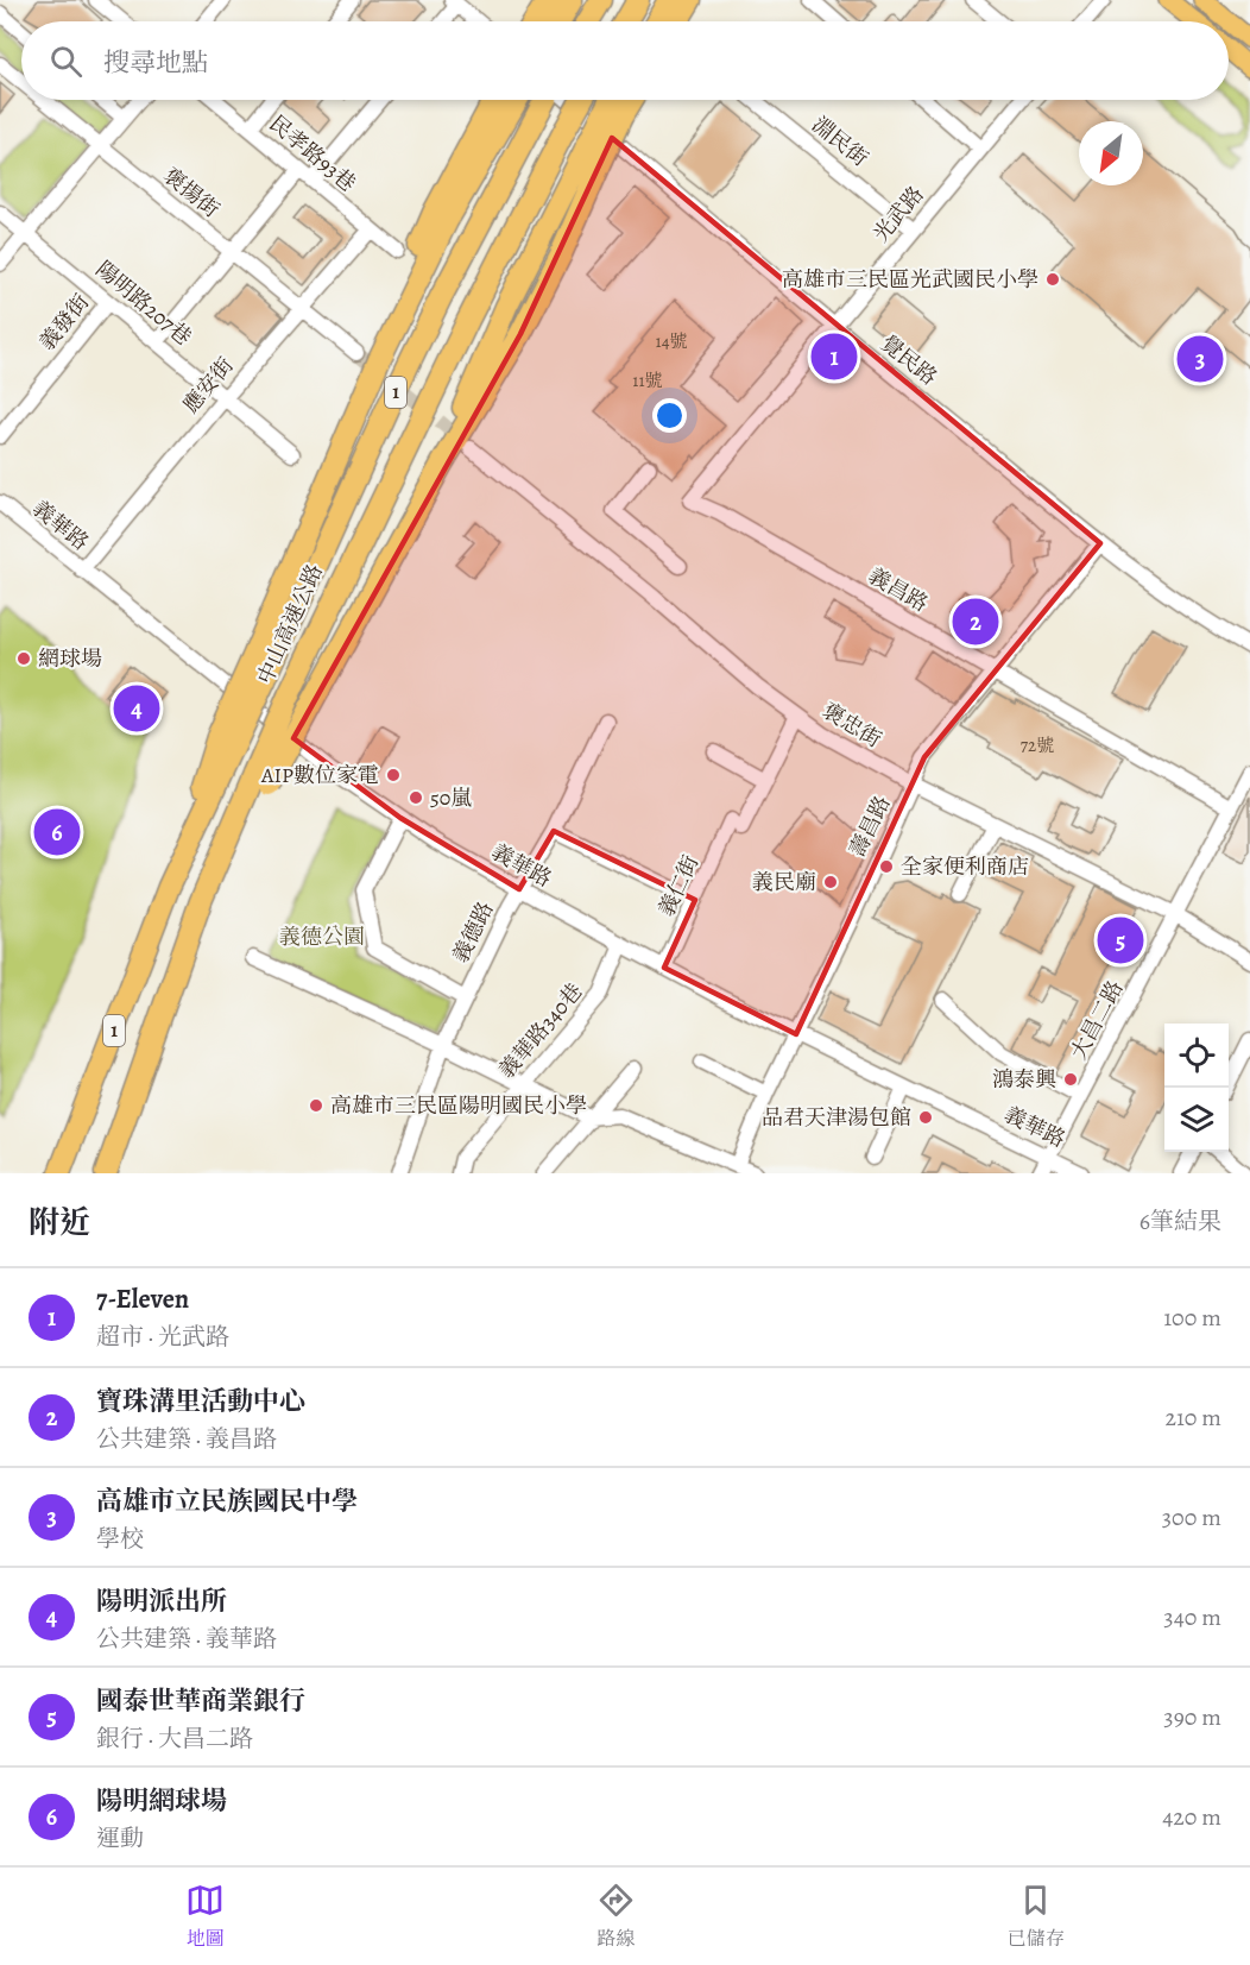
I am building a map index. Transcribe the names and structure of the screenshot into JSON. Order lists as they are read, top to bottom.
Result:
{
  "streets": {
    "highway": ["1", "中山高速公路"],
    "street": [
      "淵民街",
      "民孝路93巷",
      "褒揚街",
      "光武路",
      "陽明路207巷",
      "義發街",
      "覺民路",
      "應安街",
      "義華路",
      "義昌路",
      "褒忠街",
      "壽昌路",
      "義仁街",
      "義德路",
      "大昌二路",
      "義華路340巷"
    ]
  },
  "crossings": [
    ["淵民街", "光武路"],
    ["民孝路93巷", "應安街"],
    ["褒揚街", "應安街"],
    ["光武路", "覺民路"],
    ["光武路", "義昌路"],
    ["陽明路207巷", "義發街"],
    ["陽明路207巷", "應安街"],
    ["覺民路", "壽昌路"],
    ["應安街", "義華路"],
    ["1", "中山高速公路"],
    ["義華路", "壽昌路"],
    ["義華路", "義仁街"],
    ["義華路", "義德路"],
    ["義華路", "大昌二路"],
    ["義華路", "義華路340巷"],
    ["義昌路", "壽昌路"],
    ["義昌路", "大昌二路"],
    ["褒忠街", "壽昌路"],
    ["褒忠街", "義仁街"],
    ["褒忠街", "大昌二路"]
  ],
  "parks": ["義德公園"],
  "places": [
    "高雄市三民區光武國民小學",
    "網球場",
    "AIP數位家電",
    "50嵐",
    "全家便利商店",
    "義民廟",
    "鴻泰興",
    "高雄市三民區陽明國民小學",
    "品君天津湯包館"
  ],
  "house_numbers": ["14號", "11號", "72號"],
  "north": "bottom left",
  "page": {
    "search": "搜尋地點",
    "pins": [
      "1",
      "3",
      "2",
      "4",
      "6",
      "5"
    ],
    "heading": ["附近", "6筆結果"],
    "list": [
      {
        "mark": "1",
        "name": "7-Eleven",
        "note": "超市 · 光武路",
        "value": "100 m"
      },
      {
        "mark": "2",
        "name": "寶珠溝里活動中心",
        "note": "公共建築 · 義昌路",
        "value": "210 m"
      },
      {
        "mark": "3",
        "name": "高雄市立民族國民中學",
        "note": "學校",
        "value": "300 m"
      },
      {
        "mark": "4",
        "name": "陽明派出所",
        "note": "公共建築 · 義華路",
        "value": "340 m"
      },
      {
        "mark": "5",
        "name": "國泰世華商業銀行",
        "note": "銀行 · 大昌二路",
        "value": "390 m"
      },
      {
        "mark": "6",
        "name": "陽明網球場",
        "note": "運動",
        "value": "420 m"
      }
    ],
    "nav": ["地圖", "路線", "已儲存"]
  }
}
